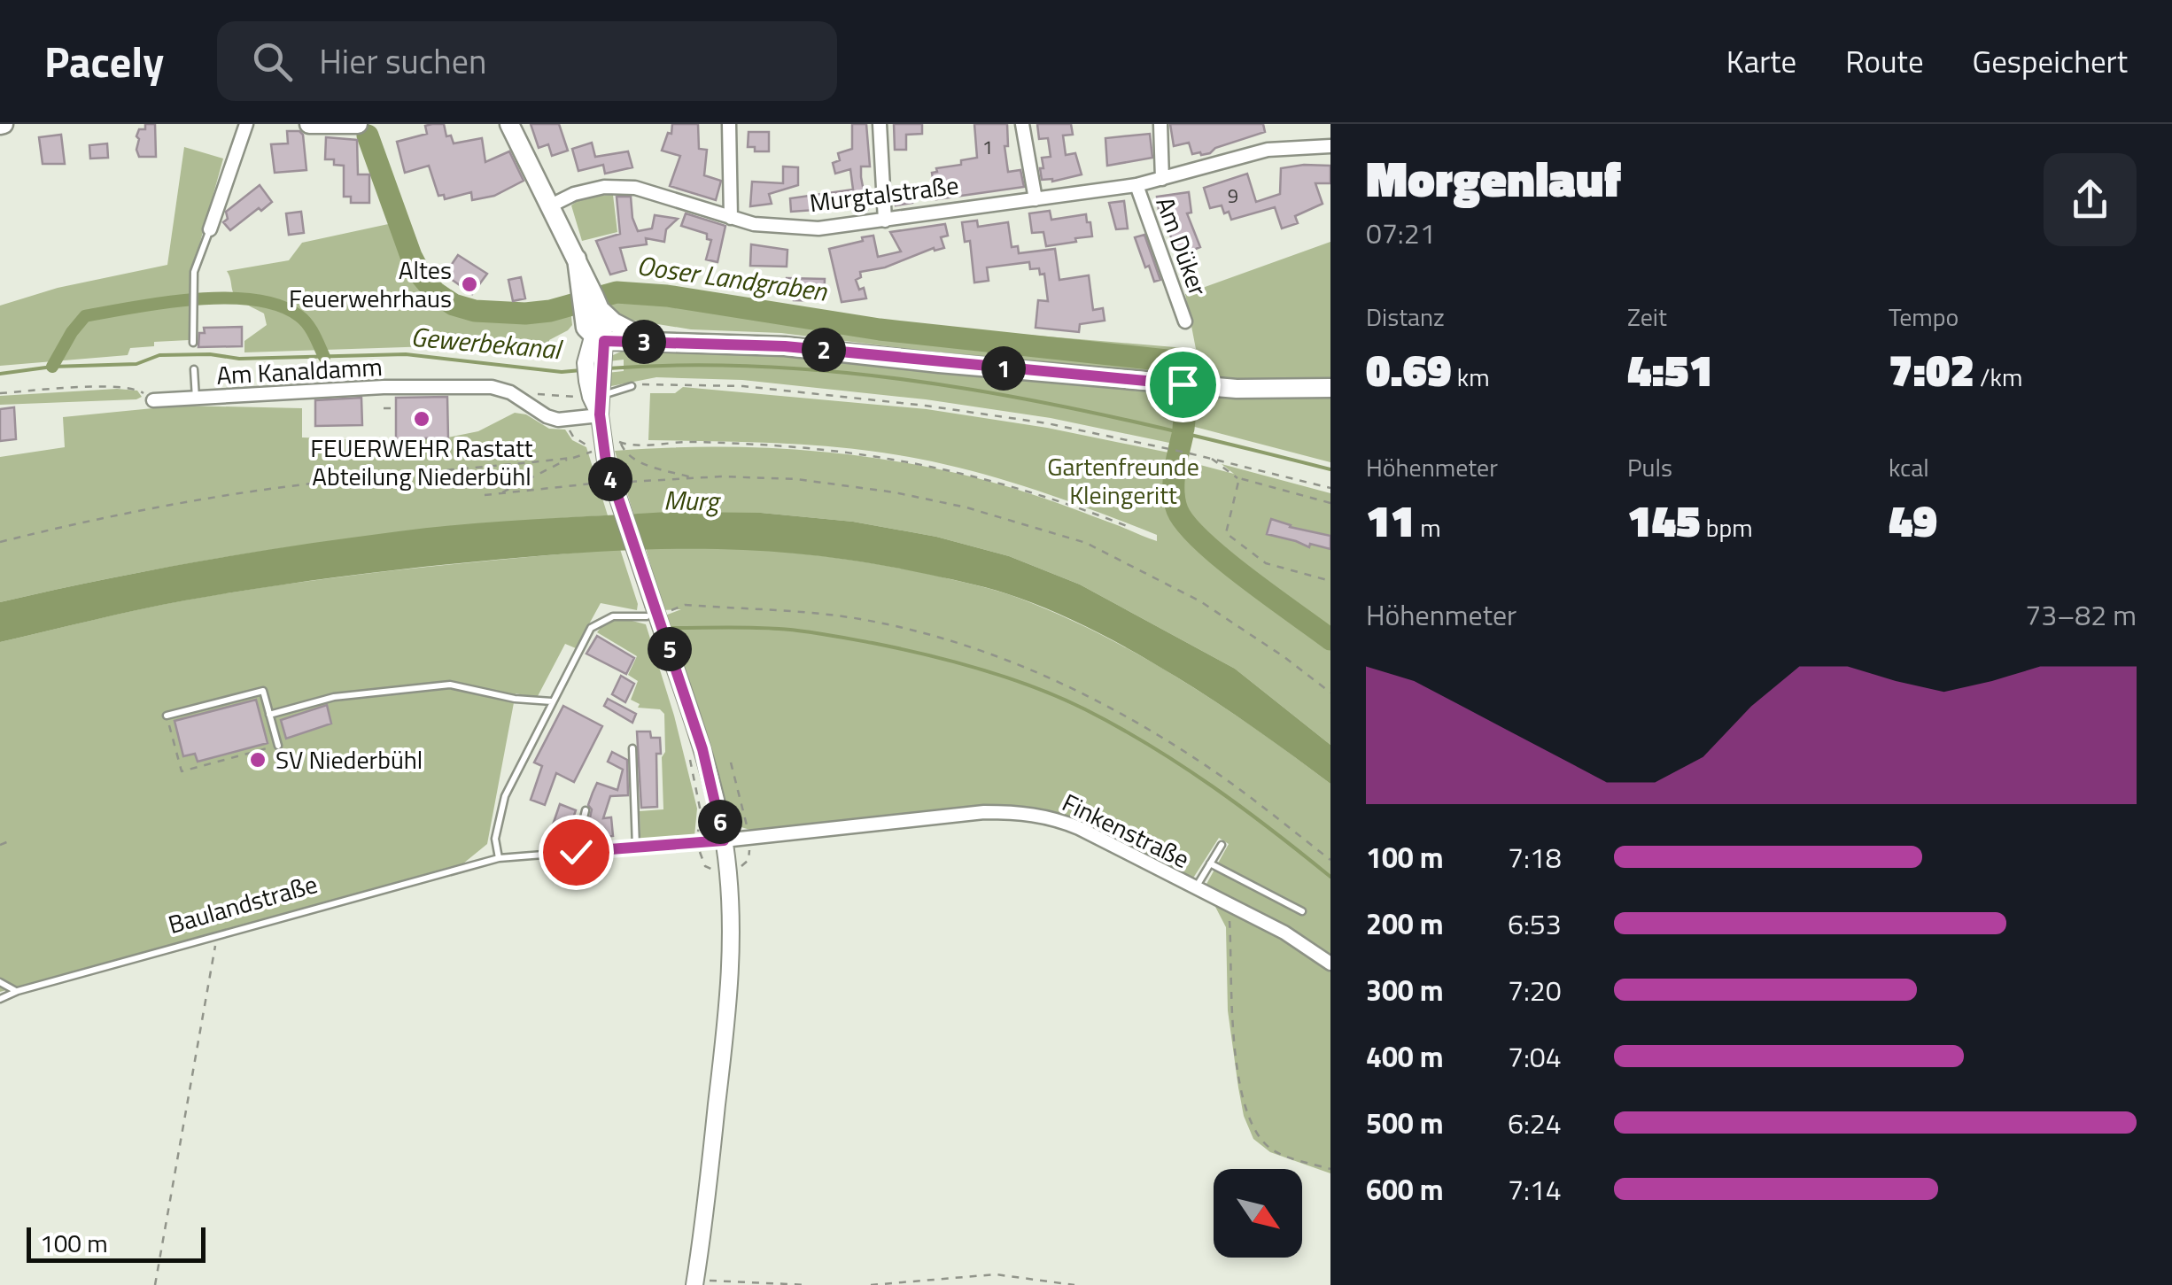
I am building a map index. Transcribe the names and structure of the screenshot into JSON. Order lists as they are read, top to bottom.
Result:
{
  "streets": {
    "street": [
      "Murgtalstraße",
      "Am Düker",
      "Am Kanaldamm",
      "Finkenstraße"
    ],
    "lane": ["Baulandstraße"]
  },
  "crossings": [
    ["Murgtalstraße", "Am Düker"],
    ["Finkenstraße", "Baulandstraße"]
  ],
  "water": ["Ooser Landgraben", "Gewerbekanal", "Murg"],
  "parks": ["Gartenfreunde Kleingeritt"],
  "places": ["Altes Feuerwehrhaus", "FEUERWEHR Rastatt Abteilung Niederbühl", "SV Niederbühl"],
  "house_numbers": ["1", "9"],
  "scale_bar": "100 m",
  "north": "bottom right",
  "page": {
    "header": "Pacely",
    "search": "Hier suchen",
    "nav": ["Karte", "Route", "Gespeichert"],
    "heading": ["Morgenlauf", "07:21"],
    "stats": [
      ["Distanz", "0.69 km"],
      ["Zeit", "4:51"],
      ["Tempo", "7:02 /km"],
      ["Höhenmeter", "11 m"],
      ["Puls", "145 bpm"],
      ["kcal", "49"]
    ],
    "pins": [
      "3",
      "2",
      "1",
      "4",
      "5",
      "6"
    ],
    "chart": ["Höhenmeter", "73–82 m"],
    "list": [
      {
        "name": "100 m",
        "note": "7:18"
      },
      {
        "name": "200 m",
        "note": "6:53"
      },
      {
        "name": "300 m",
        "note": "7:20"
      },
      {
        "name": "400 m",
        "note": "7:04"
      },
      {
        "name": "500 m",
        "note": "6:24"
      },
      {
        "name": "600 m",
        "note": "7:14"
      }
    ],
    "scale": "100 m"
  }
}
